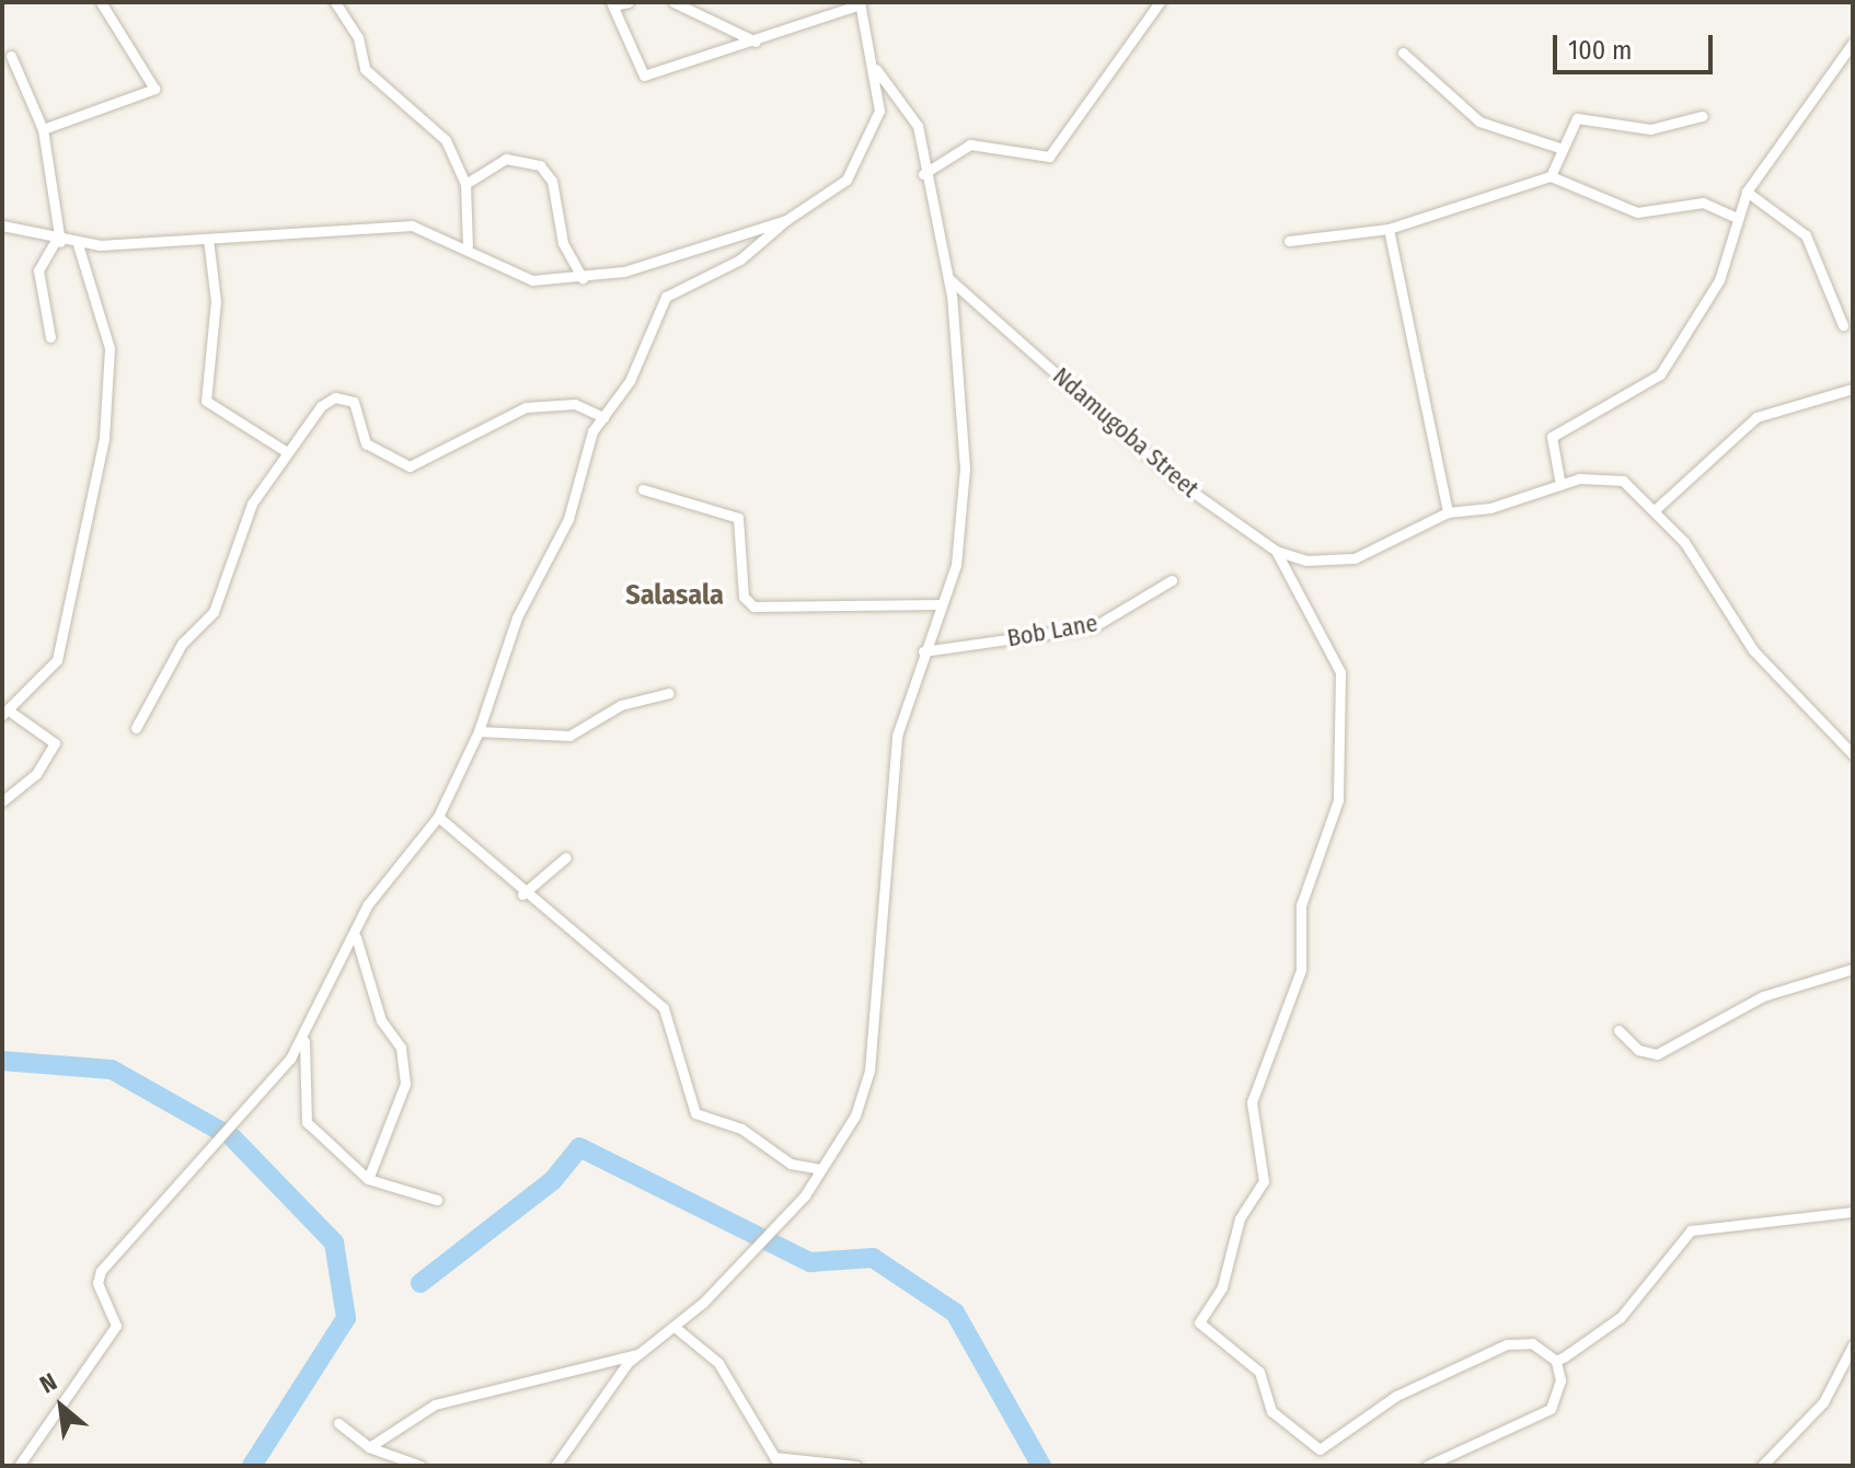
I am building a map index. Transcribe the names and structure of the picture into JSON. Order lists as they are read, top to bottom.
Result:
{
  "streets": {
    "street": ["Ndamugoba Street", "Bob Lane"]
  },
  "districts": ["Salasala"],
  "scale_bar": "100 m",
  "north": "top left"
}
